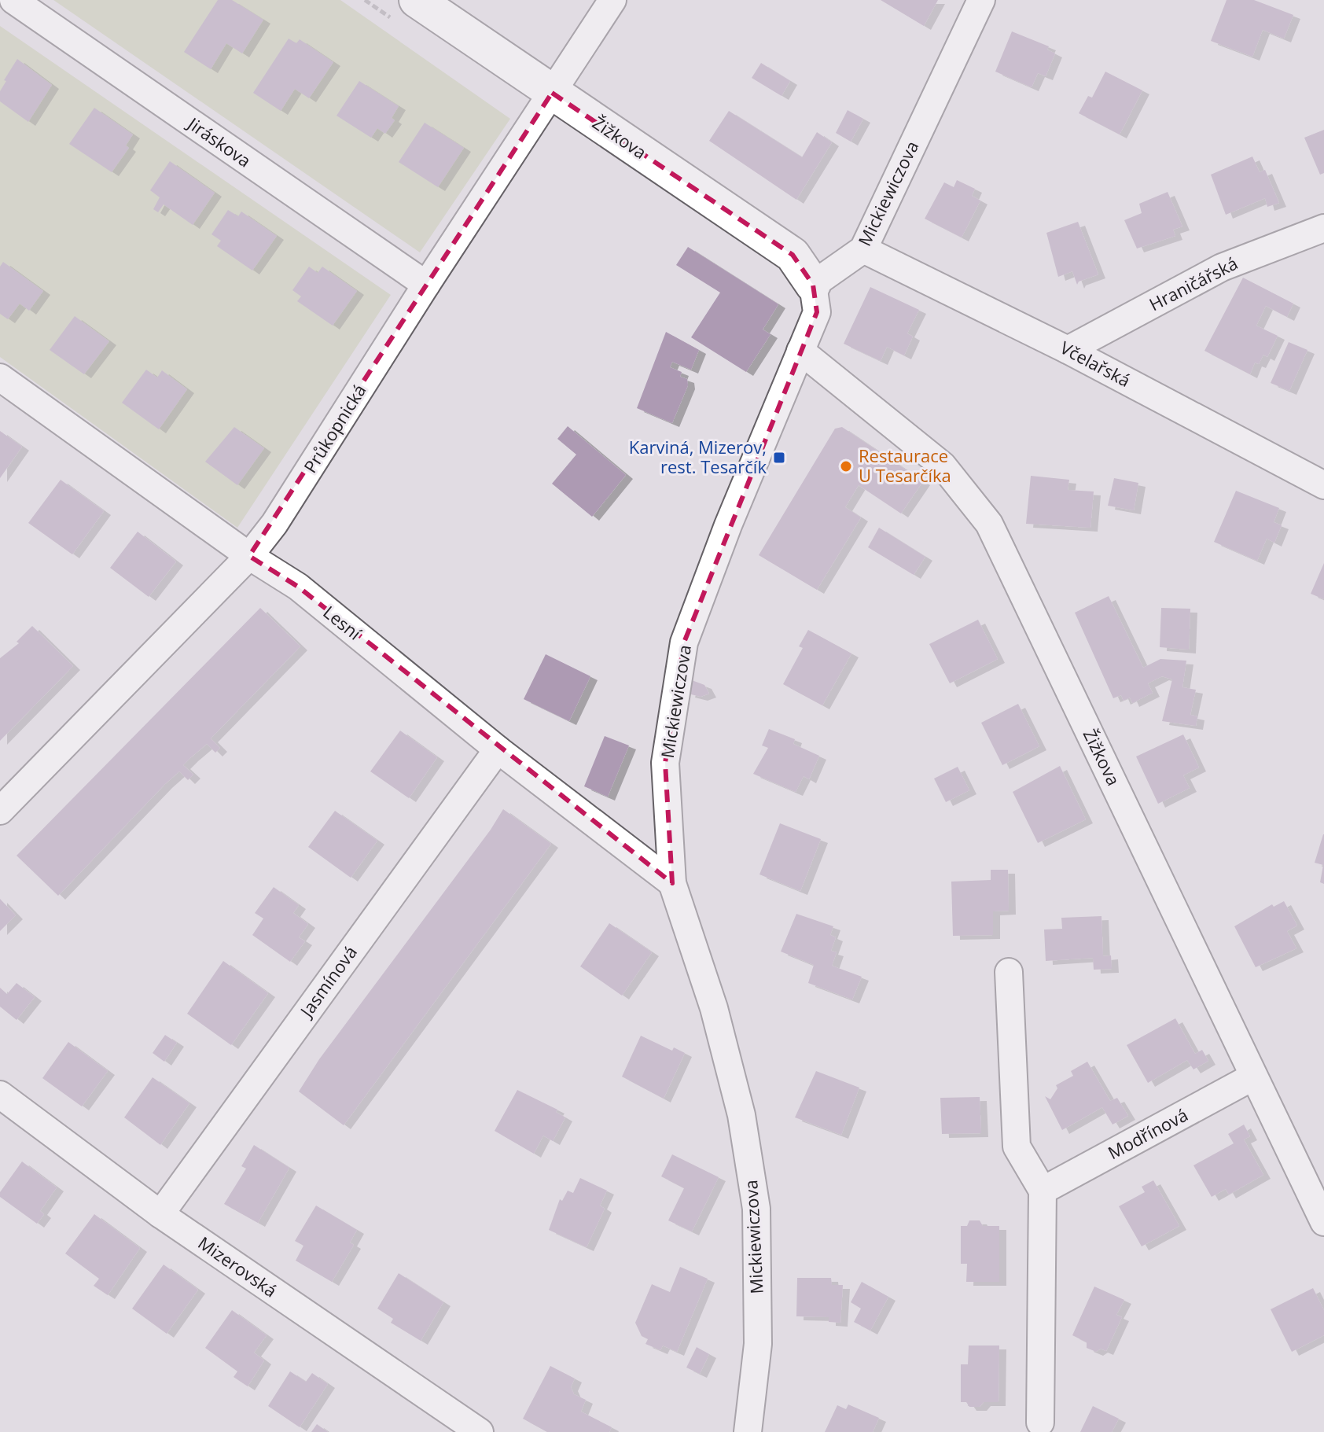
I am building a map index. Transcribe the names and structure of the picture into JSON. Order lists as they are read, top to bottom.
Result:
{
  "streets": {
    "street": [
      "Žižkova",
      "Jiráskova",
      "Mickiewiczova",
      "Hraničářská",
      "Včelařská",
      "Průkopnická",
      "Lesní",
      "Jasmínová",
      "Modřínová",
      "Mizerovská"
    ]
  },
  "crossings": [
    ["Žižkova", "Mickiewiczova"],
    ["Žižkova", "Průkopnická"],
    ["Žižkova", "Modřínová"],
    ["Jiráskova", "Průkopnická"],
    ["Mickiewiczova", "Včelařská"],
    ["Mickiewiczova", "Lesní"],
    ["Hraničářská", "Včelařská"],
    ["Průkopnická", "Lesní"],
    ["Lesní", "Jasmínová"],
    ["Jasmínová", "Mizerovská"]
  ],
  "places": {
    "transit": ["Karviná, Mizerov, rest. Tesarčík"],
    "other": ["Restaurace U Tesarčíka"]
  }
}
